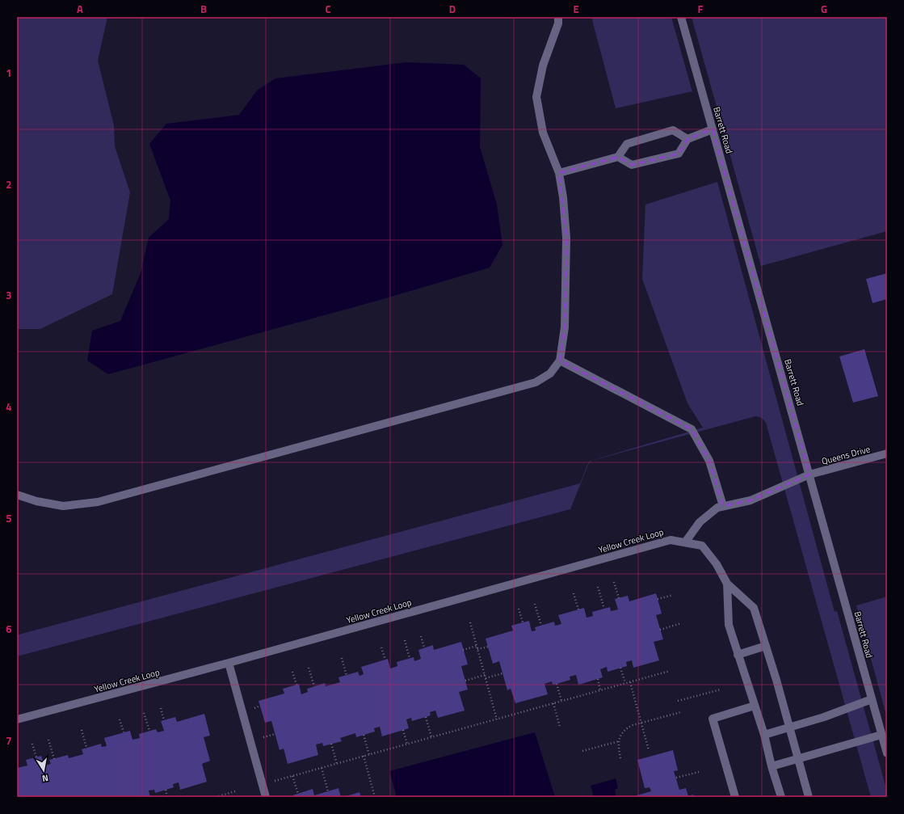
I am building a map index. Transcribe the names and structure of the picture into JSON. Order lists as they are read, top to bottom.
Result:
{
  "streets": {
    "street": ["Barrett Road", "Queens Drive", "Yellow Creek Loop"]
  },
  "crossings": [
    ["Barrett Road", "Queens Drive"],
    ["Queens Drive", "Yellow Creek Loop"]
  ],
  "north": "bottom",
  "grid": {
    "columns": [
      "A",
      "B",
      "C",
      "D",
      "E",
      "F",
      "G"
    ],
    "rows": [
      "1",
      "2",
      "3",
      "4",
      "5",
      "6",
      "7"
    ]
  }
}
